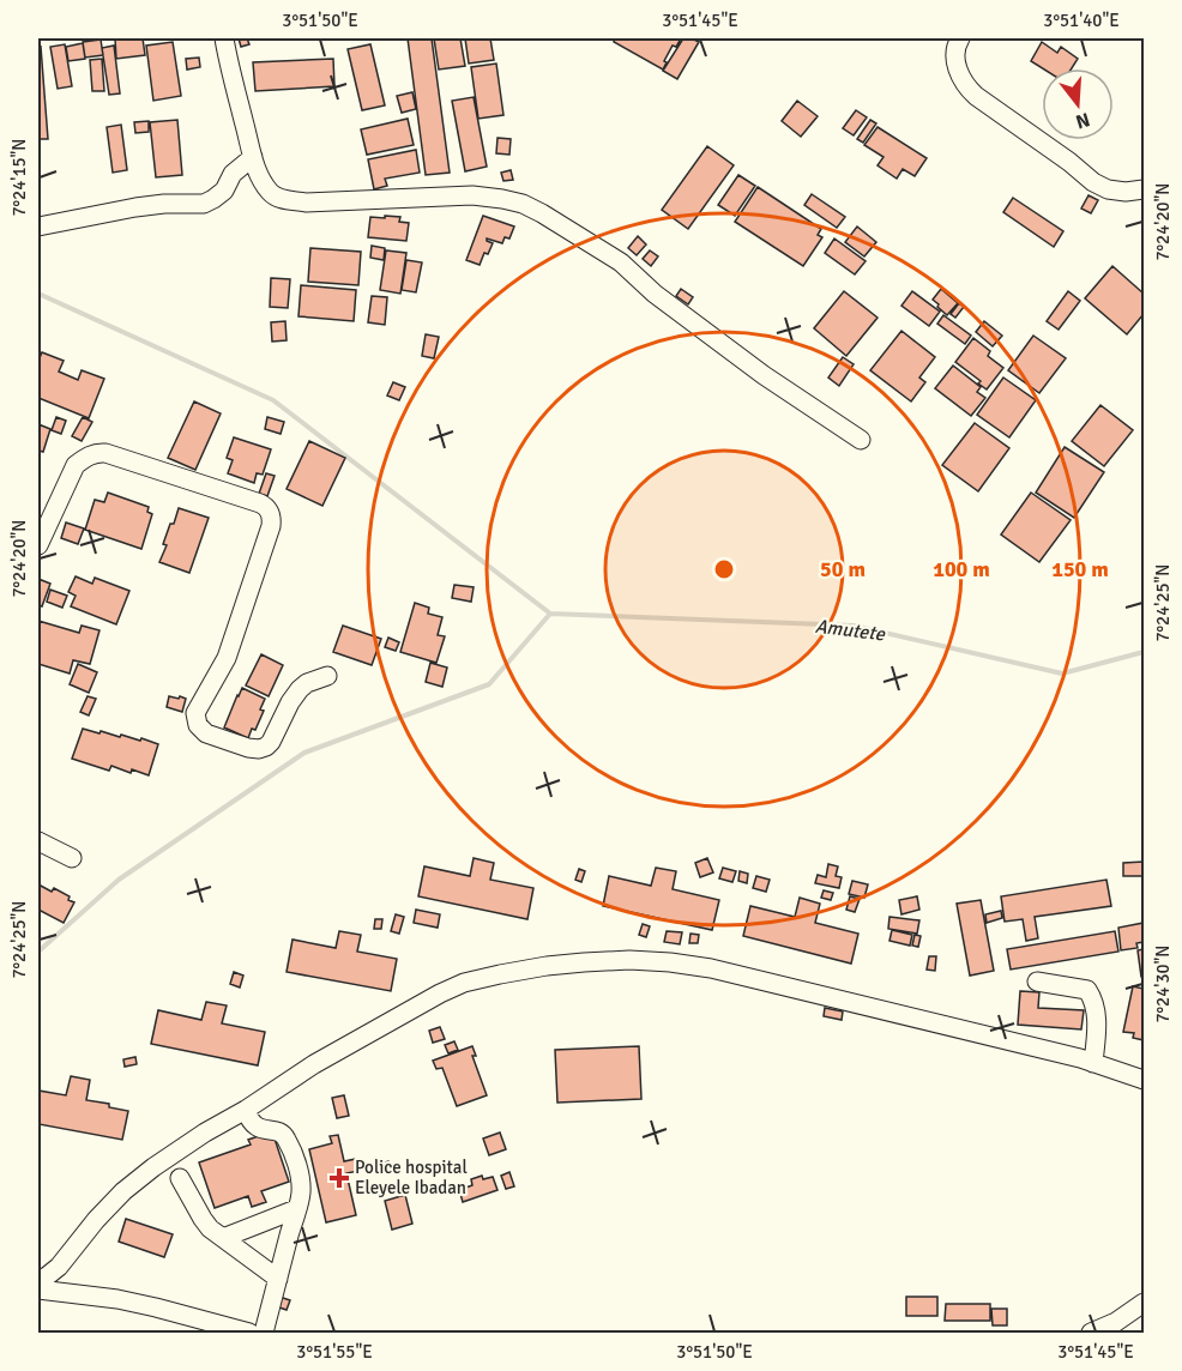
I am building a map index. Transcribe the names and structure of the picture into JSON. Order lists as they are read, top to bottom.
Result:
{
  "water": ["Amutete"],
  "places": {
    "health": ["Police hospital Eleyele Ibadan"]
  },
  "north": "bottom",
  "coordinates": [
    "3°51'50\"E",
    "3°51'45\"E",
    "3°51'40\"E",
    "7°24'15\"N",
    "7°24'20\"N",
    "7°24'25\"N",
    "7°24'30\"N",
    "3°51'55\"E"
  ],
  "rings": ["50 m", "100 m", "150 m"]
}
